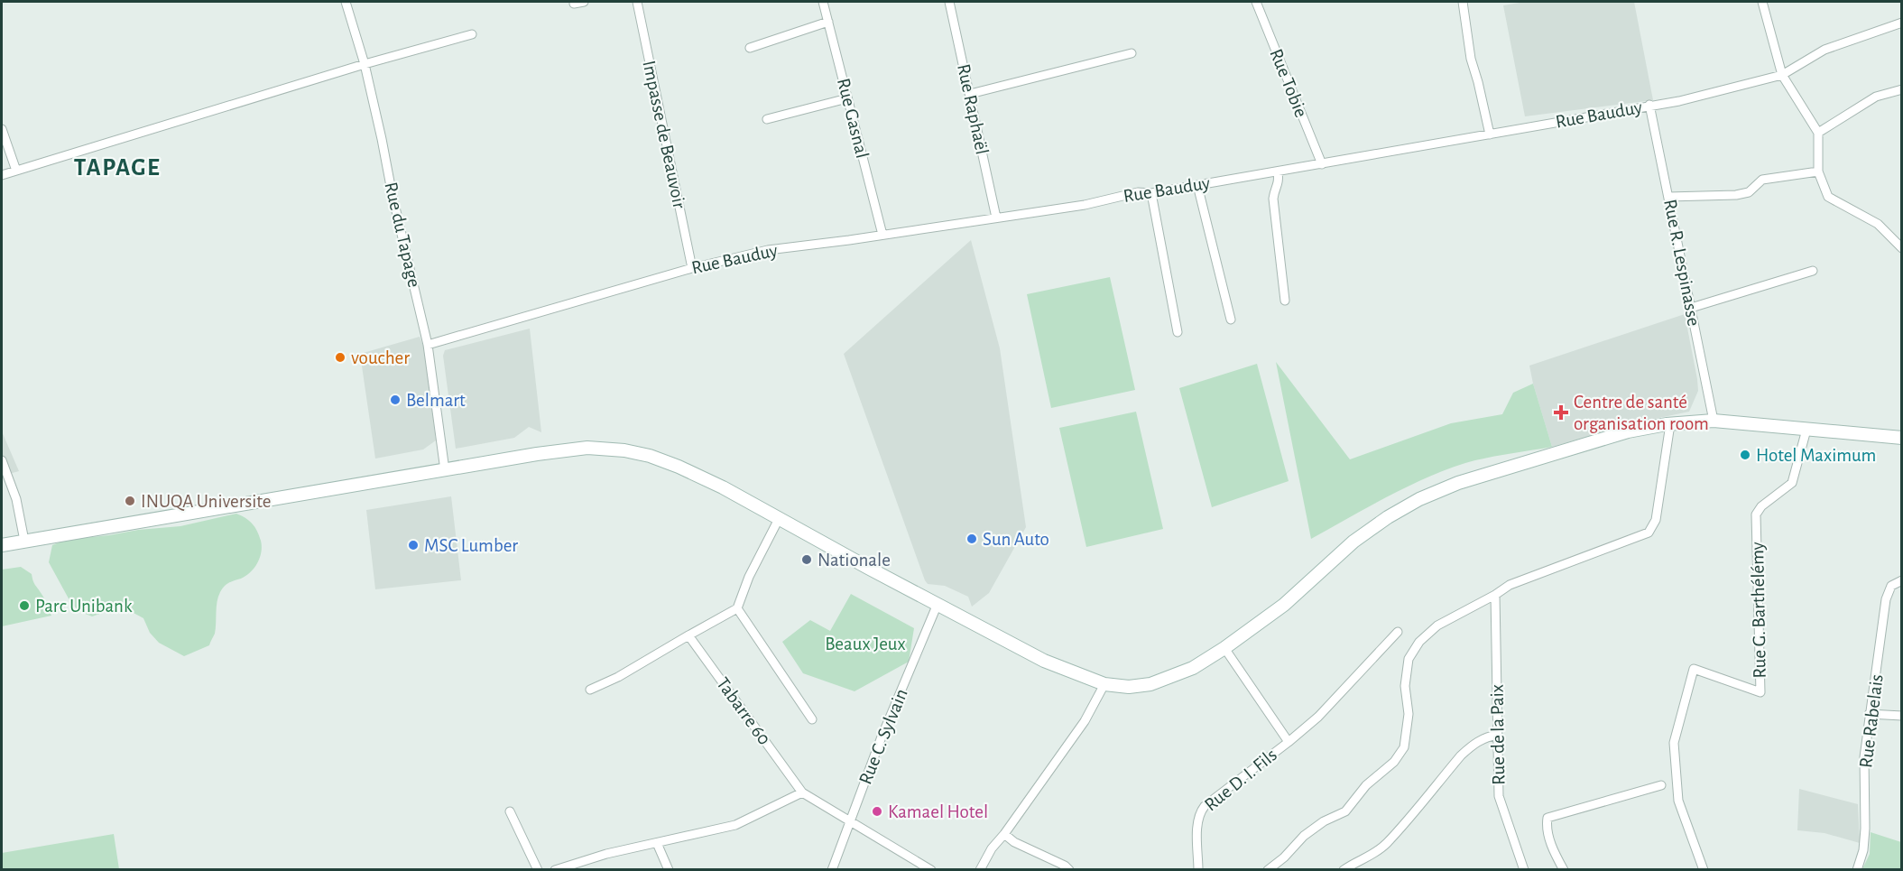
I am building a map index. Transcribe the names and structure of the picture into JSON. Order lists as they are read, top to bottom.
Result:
{
  "streets": {
    "street": [
      "Rue Tobie",
      "Rue Raphaël",
      "Rue Bauduy",
      "Rue Gasnal",
      "Impasse de Beauvoir",
      "Rue du Tapage",
      "Rue R. Lespinasse",
      "Rue G. Barthélémy",
      "Tabarre 60",
      "Rue Rabelais",
      "Rue de la Paix",
      "Rue C. Sylvain",
      "Rue D. I. Fils"
    ]
  },
  "crossings": [
    ["Rue Tobie", "Rue Bauduy"],
    ["Rue Raphaël", "Rue Bauduy"],
    ["Rue Bauduy", "Rue Gasnal"],
    ["Rue Bauduy", "Impasse de Beauvoir"],
    ["Rue Bauduy", "Rue du Tapage"],
    ["Rue Bauduy", "Rue R. Lespinasse"],
    ["Tabarre 60", "Rue C. Sylvain"]
  ],
  "districts": ["TAPAGE"],
  "parks": ["Beaux Jeux"],
  "places": {
    "other": [
      "voucher",
      "Belmart",
      "Hotel Maximum",
      "INUQA Universite",
      "Sun Auto",
      "MSC Lumber",
      "Nationale",
      "Parc Unibank",
      "Kamael Hotel"
    ],
    "health": ["Centre de santé organisation room"]
  }
}
